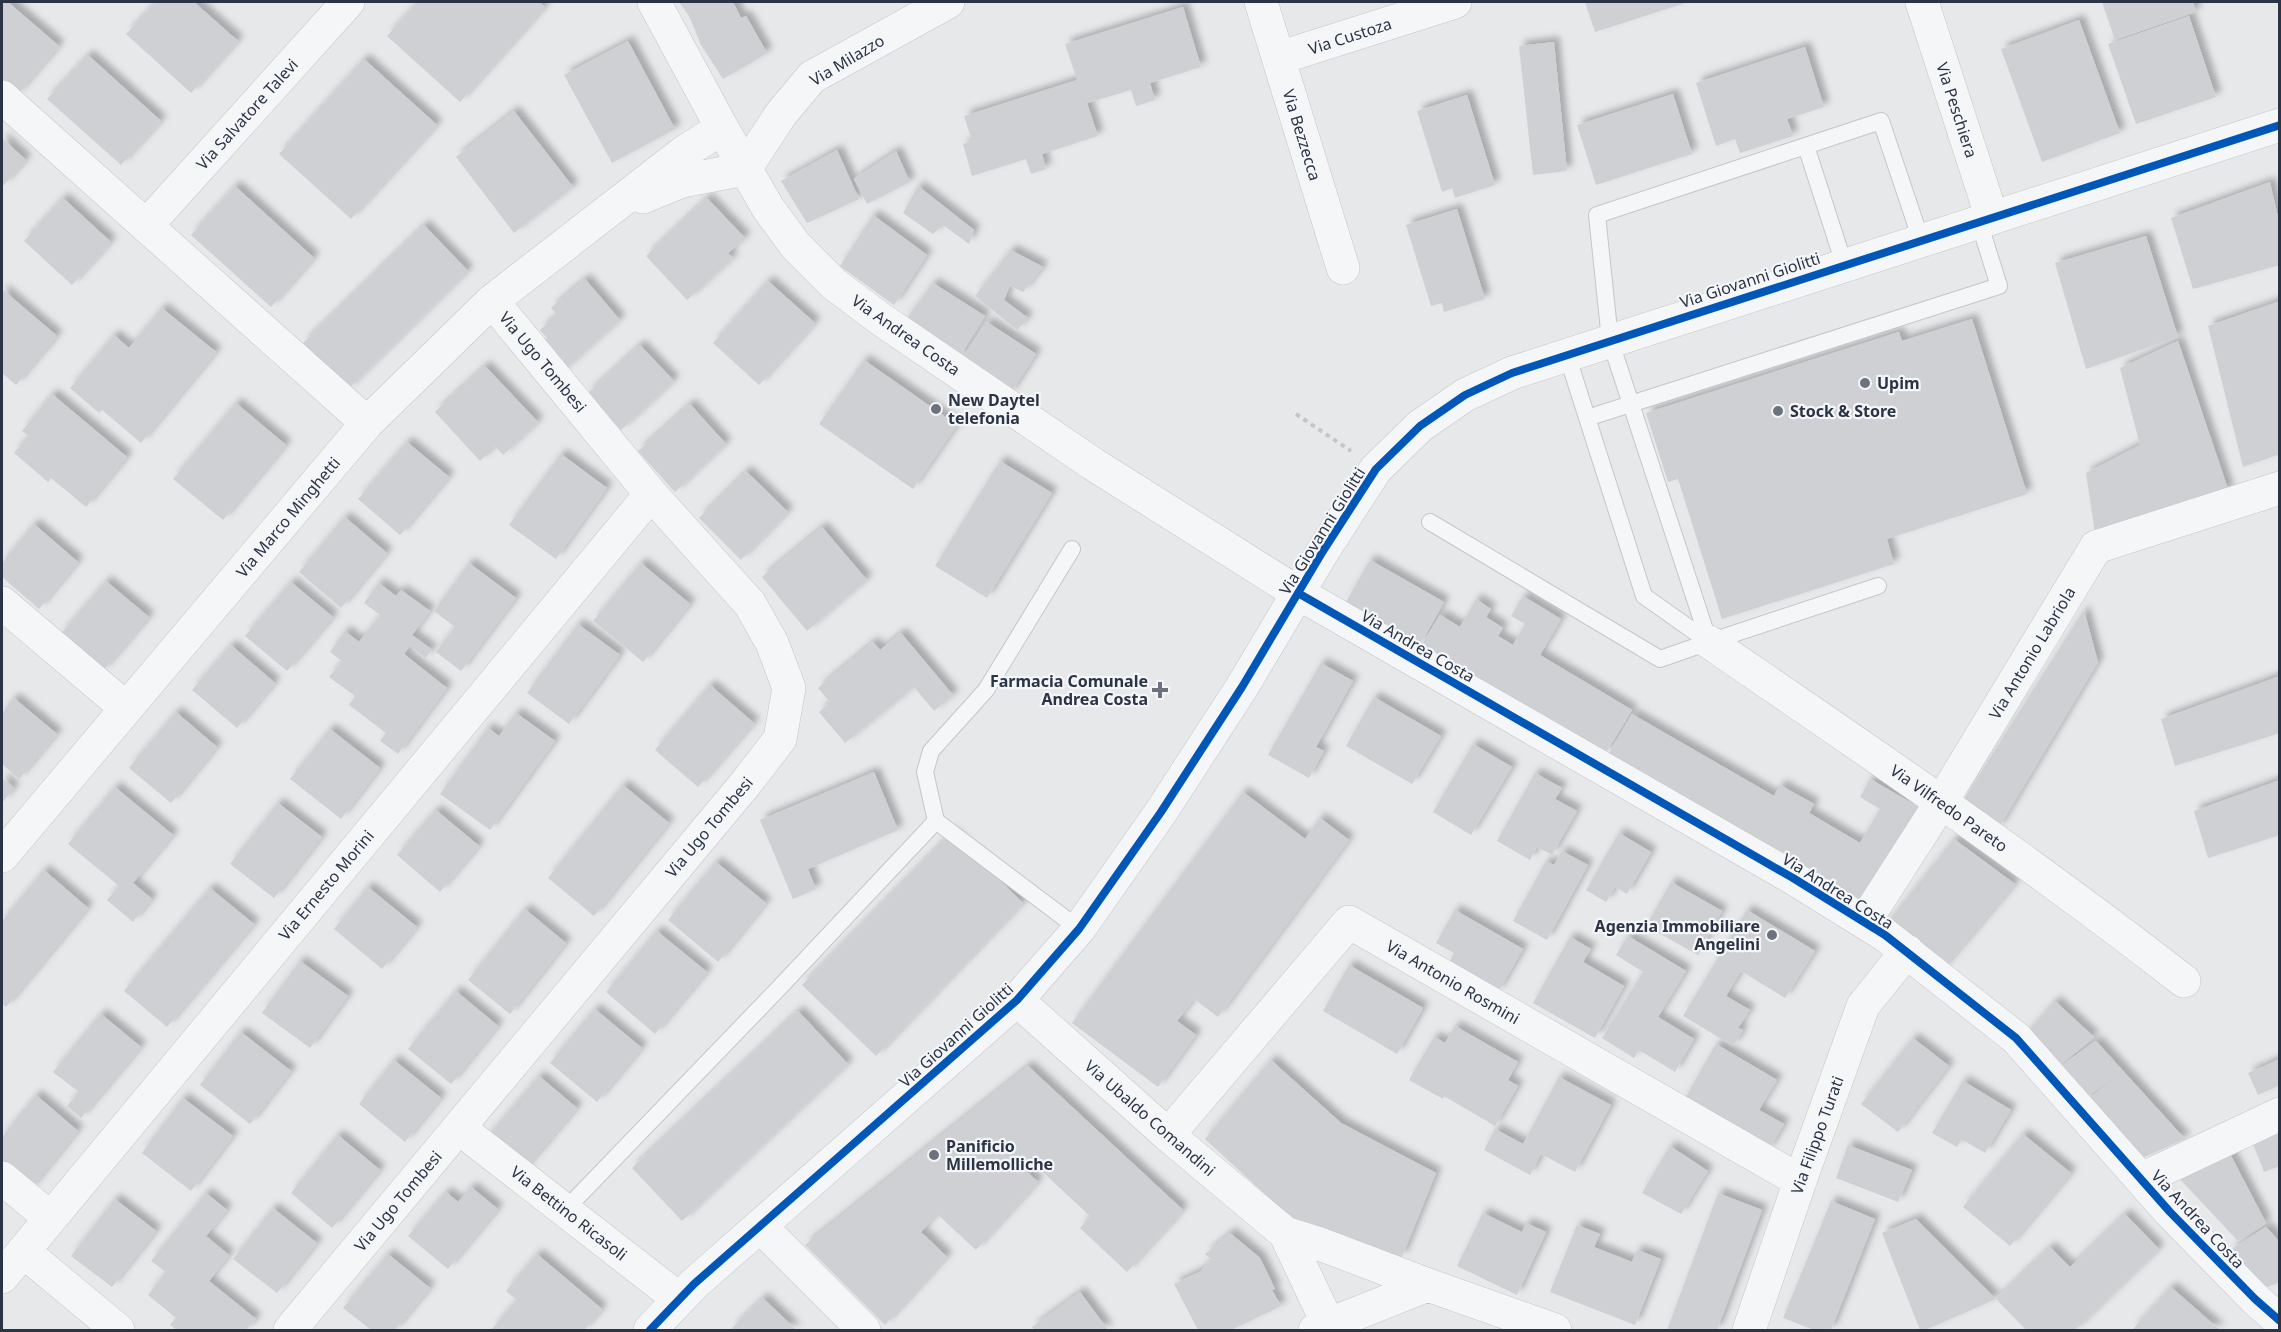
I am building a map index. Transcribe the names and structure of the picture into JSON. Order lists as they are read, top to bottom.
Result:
{
  "streets": {
    "street": [
      "Via Custoza",
      "Via Milazzo",
      "Via Peschiera",
      "Via Salvatore Talevi",
      "Via Bezzecca",
      "Via Giovanni Giolitti",
      "Via Andrea Costa",
      "Via Ugo Tombesi",
      "Via Marco Minghetti",
      "Via Antonio Labriola",
      "Via Vilfredo Pareto",
      "Via Ernesto Morini",
      "Via Antonio Rosmini",
      "Via Ubaldo Comandini",
      "Via Filippo Turati",
      "Via Bettino Ricasoli"
    ]
  },
  "crossings": [
    ["Via Custoza", "Via Bezzecca"],
    ["Via Milazzo", "Via Andrea Costa"],
    ["Via Milazzo", "Via Marco Minghetti"],
    ["Via Peschiera", "Via Giovanni Giolitti"],
    ["Via Giovanni Giolitti", "Via Andrea Costa"],
    ["Via Giovanni Giolitti", "Via Ubaldo Comandini"],
    ["Via Giovanni Giolitti", "Via Bettino Ricasoli"],
    ["Via Andrea Costa", "Via Marco Minghetti"],
    ["Via Andrea Costa", "Via Antonio Labriola"],
    ["Via Andrea Costa", "Via Filippo Turati"],
    ["Via Ugo Tombesi", "Via Marco Minghetti"],
    ["Via Ugo Tombesi", "Via Ernesto Morini"],
    ["Via Ugo Tombesi", "Via Bettino Ricasoli"],
    ["Via Antonio Labriola", "Via Vilfredo Pareto"],
    ["Via Antonio Rosmini", "Via Ubaldo Comandini"],
    ["Via Antonio Rosmini", "Via Filippo Turati"]
  ],
  "places": {
    "other": [
      "Upim",
      "New Daytel telefonia",
      "Stock & Store",
      "Agenzia Immobiliare Angelini",
      "Panificio Millemolliche"
    ],
    "health": ["Farmacia Comunale Andrea Costa"]
  }
}
